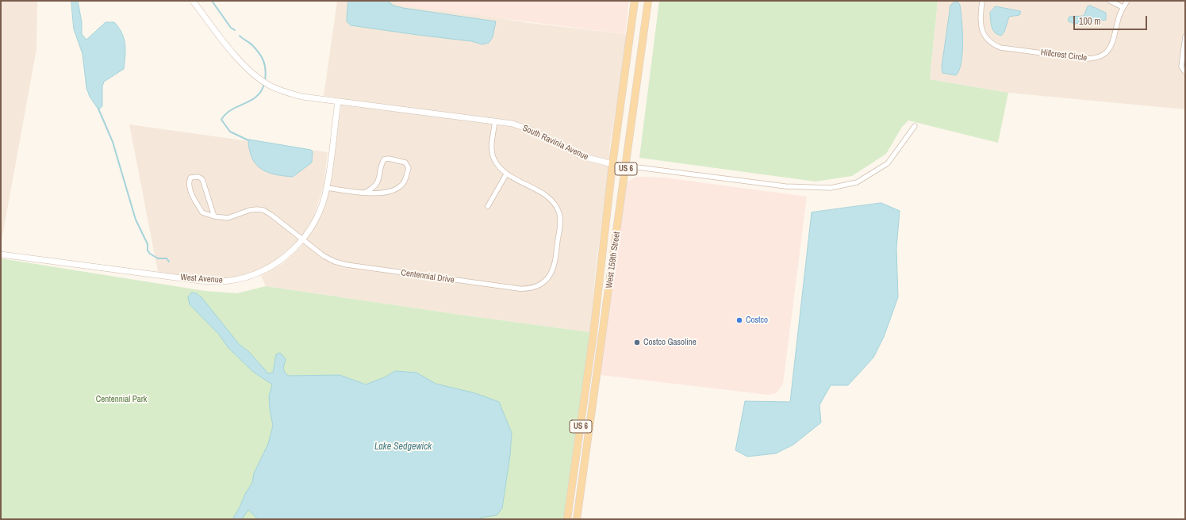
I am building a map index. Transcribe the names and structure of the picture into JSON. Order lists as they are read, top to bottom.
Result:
{
  "streets": {
    "main road": ["US 6", "West 159th Street"],
    "street": [
      "Hillcrest Circle",
      "South Ravinia Avenue",
      "Centennial Drive",
      "West Avenue"
    ]
  },
  "crossings": [
    ["South Ravinia Avenue", "West 159th Street"],
    ["South Ravinia Avenue", "West Avenue"],
    ["Centennial Drive", "West Avenue"]
  ],
  "water": ["Lake Sedgewick"],
  "parks": ["Centennial Park"],
  "places": ["Costco", "Costco Gasoline"],
  "scale_bar": "100 m"
}
